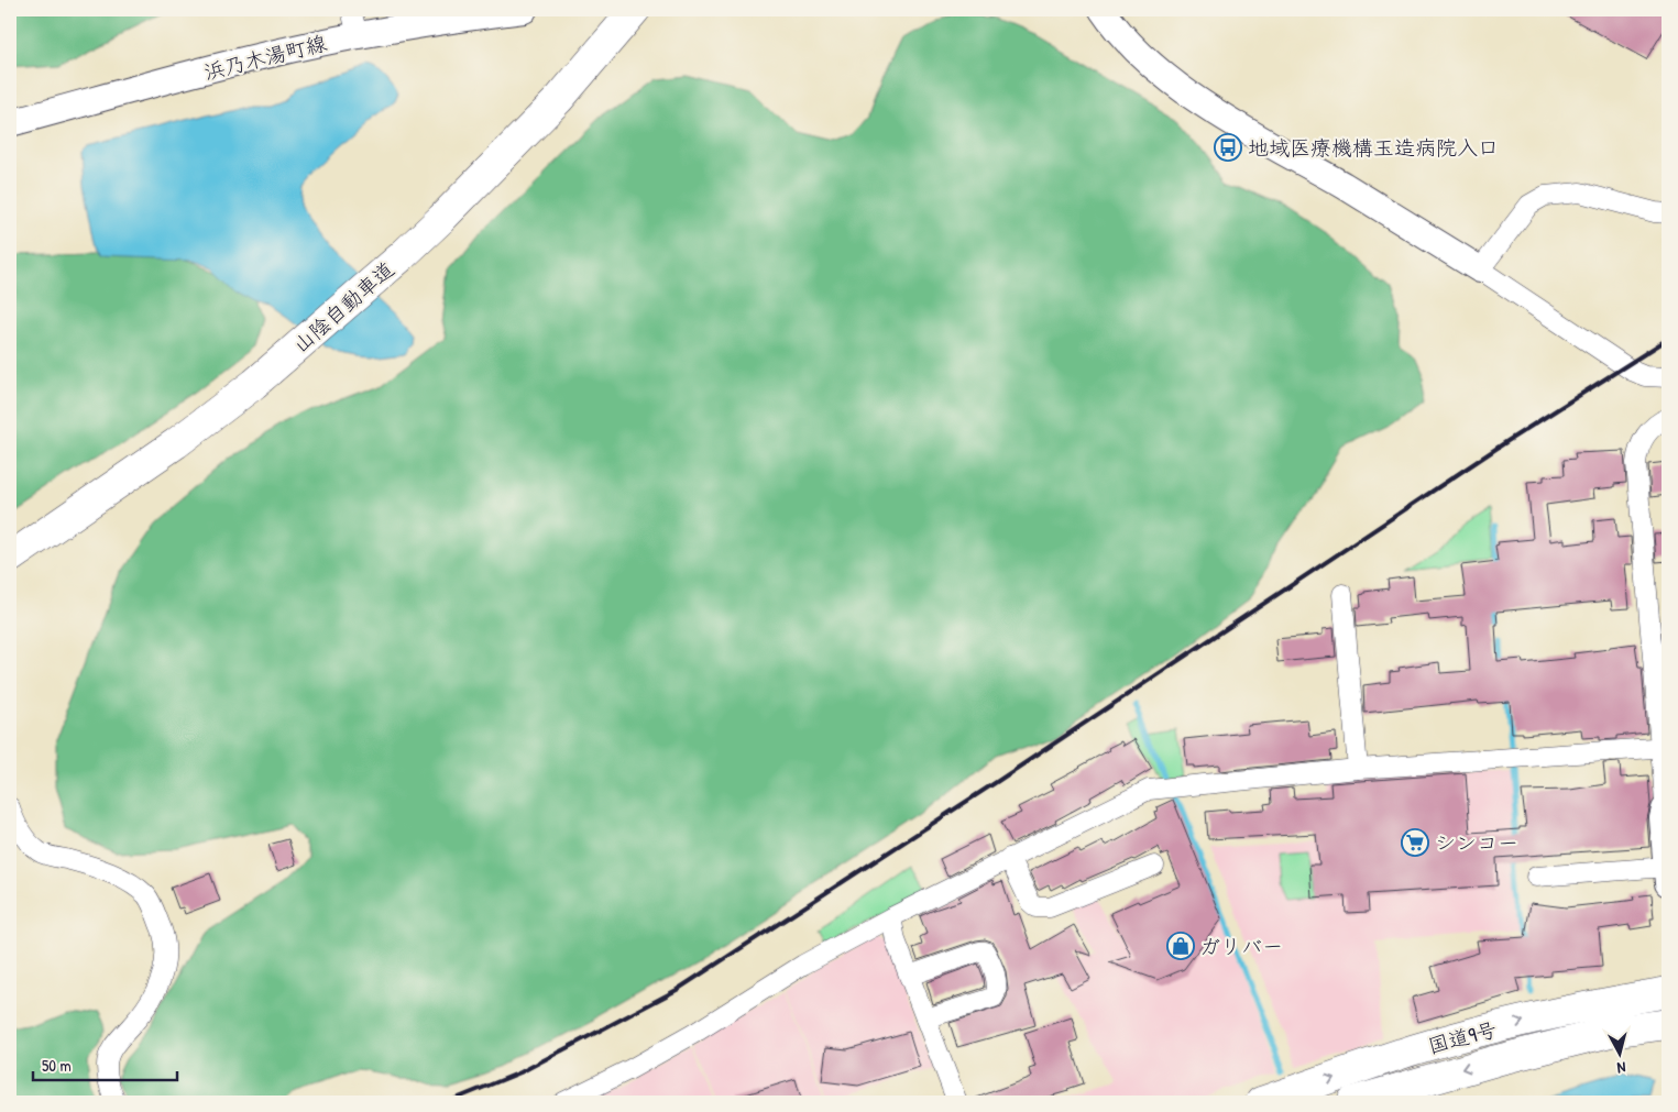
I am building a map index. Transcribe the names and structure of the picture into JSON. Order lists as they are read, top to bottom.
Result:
{
  "streets": {
    "highway": ["山陰自動車道", "国道9号"],
    "main road": ["浜乃木湯町線"]
  },
  "places": {
    "bus stop": ["地域医療機構玉造病院入口"],
    "supermarket": ["シンコー"],
    "shop": ["ガリバー"]
  },
  "scale_bar": "50 m",
  "north": "bottom"
}
